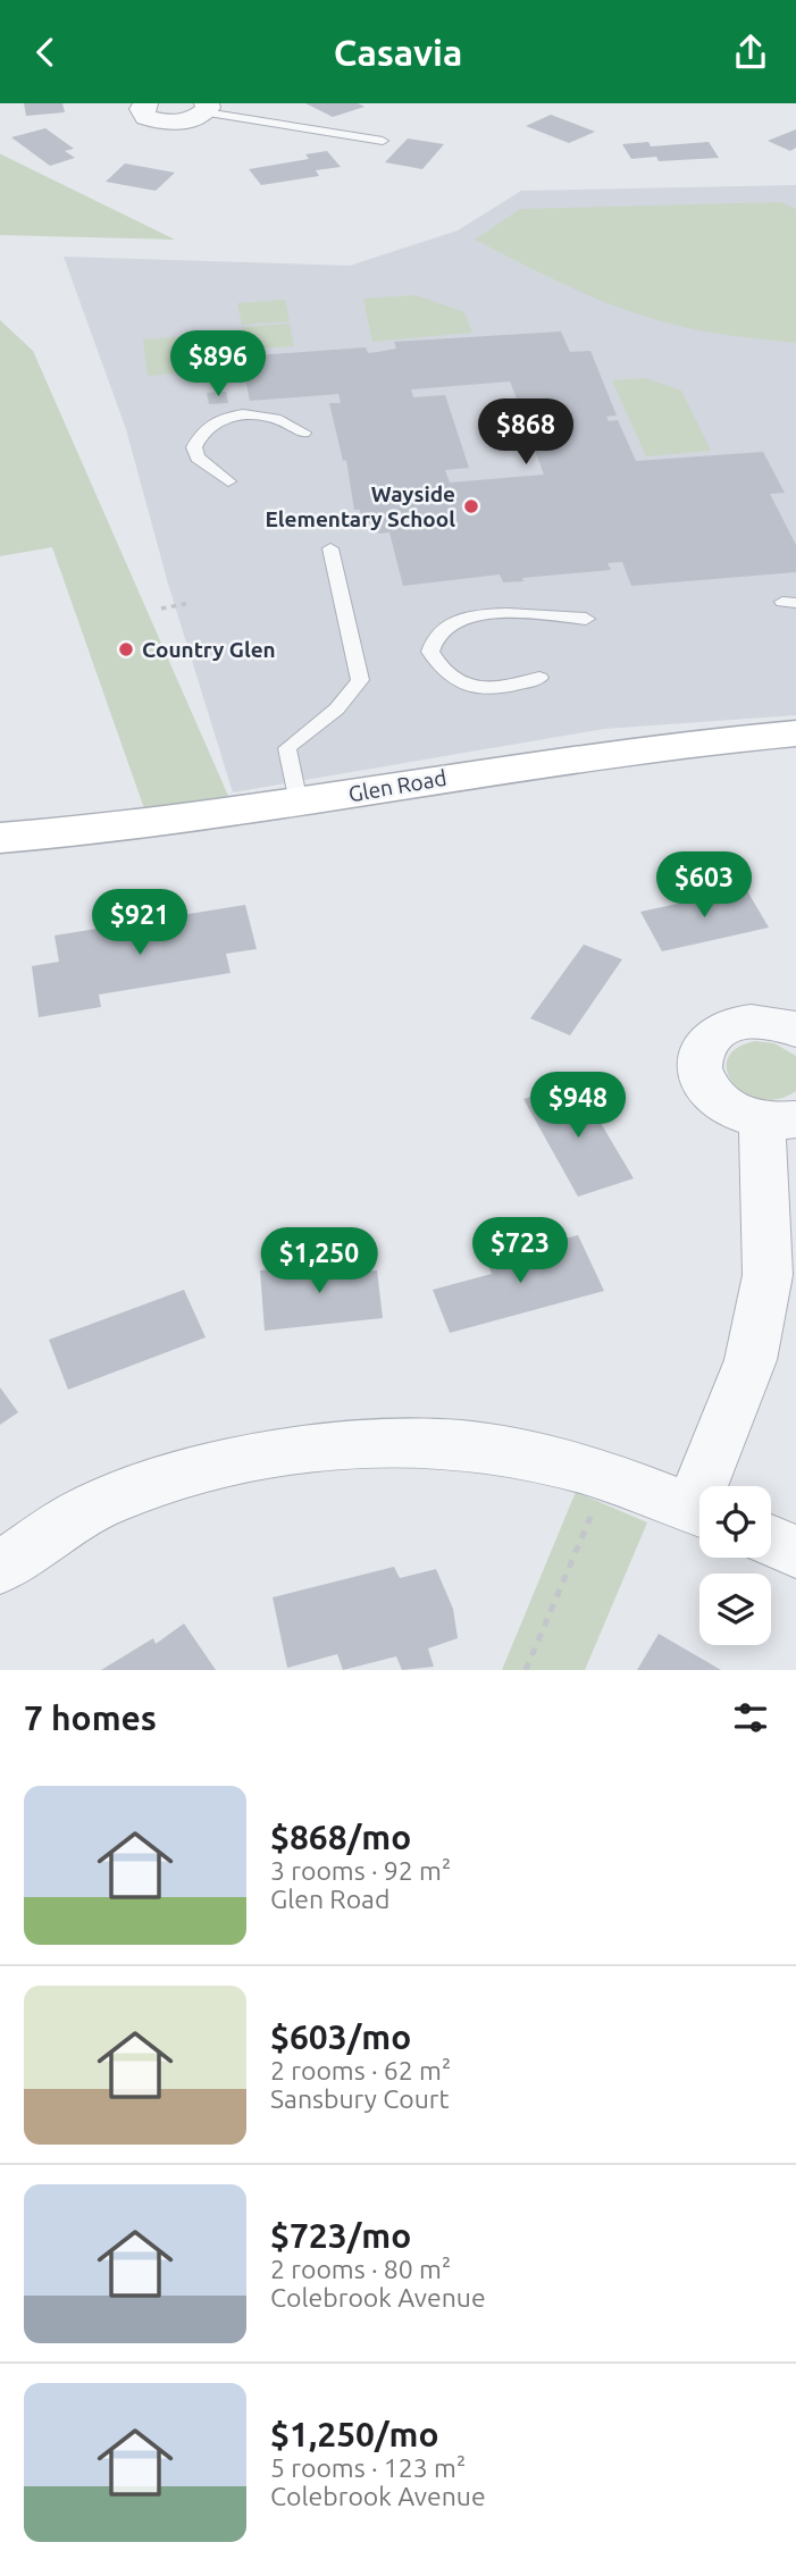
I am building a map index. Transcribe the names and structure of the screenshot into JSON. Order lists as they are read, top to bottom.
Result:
{
  "streets": {
    "main road": ["Glen Road"]
  },
  "places": ["Wayside Elementary School", "Country Glen"],
  "page": {
    "header": "Casavia",
    "price": [
      "$896",
      "$868",
      "$603",
      "$921",
      "$948",
      "$723",
      "$1,250"
    ],
    "heading": "7 homes",
    "list": [
      {
        "name": "$868/mo",
        "note": "3 rooms · 92 m² · Glen Road"
      },
      {
        "name": "$603/mo",
        "note": "2 rooms · 62 m² · Sansbury Court"
      },
      {
        "name": "$723/mo",
        "note": "2 rooms · 80 m² · Colebrook Avenue"
      },
      {
        "name": "$1,250/mo",
        "note": "5 rooms · 123 m² · Colebrook Avenue"
      }
    ]
  }
}
